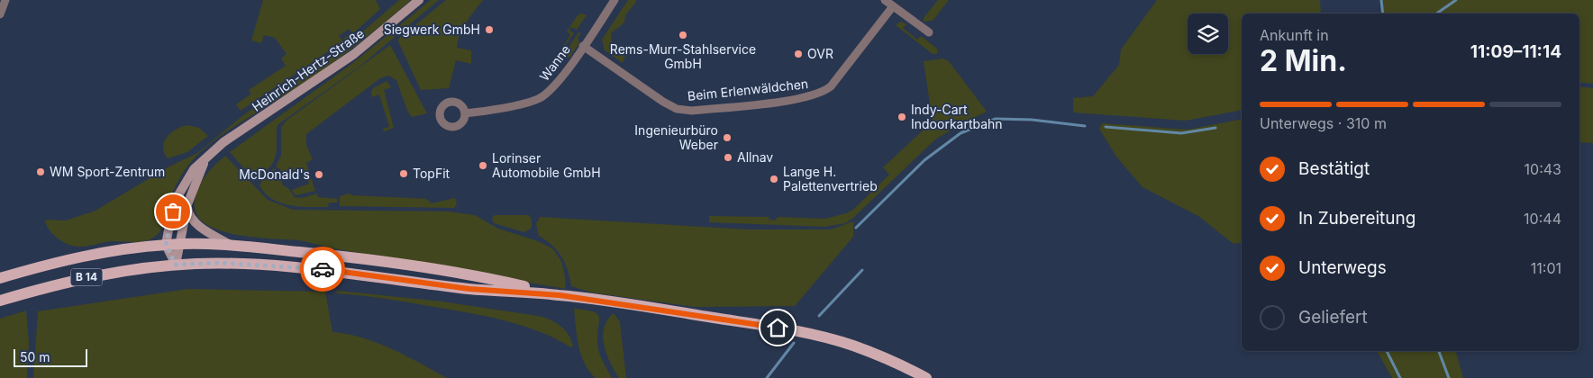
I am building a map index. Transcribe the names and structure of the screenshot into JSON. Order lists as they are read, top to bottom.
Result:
{
  "streets": {
    "main road": ["Heinrich-Hertz-Straße", "B 14"],
    "street": ["Wanne", "Beim Erlenwäldchen"]
  },
  "crossings": [
    ["Wanne", "Beim Erlenwäldchen"],
    ["Heinrich-Hertz-Straße", "B 14"]
  ],
  "places": [
    "Siegwerk GmbH",
    "Rems-Murr-Stahlservice GmbH",
    "OVR",
    "Indy-Cart Indoorkartbahn",
    "Ingenieurbüro Weber",
    "Allnav",
    "Lorinser Automobile GmbH",
    "WM Sport-Zentrum",
    "TopFit",
    "McDonald's",
    "Lange H. Palettenvertrieb"
  ],
  "scale_bar": "50 m",
  "page": {
    "heading": ["2 Min.", "Ankunft in", "11:09–11:14"],
    "bar": "Unterwegs · 310 m",
    "list": [
      ["Bestätigt", "10:43"],
      ["In Zubereitung", "10:44"],
      ["Unterwegs", "11:01"],
      "Geliefert"
    ],
    "scale": "50 m"
  }
}
